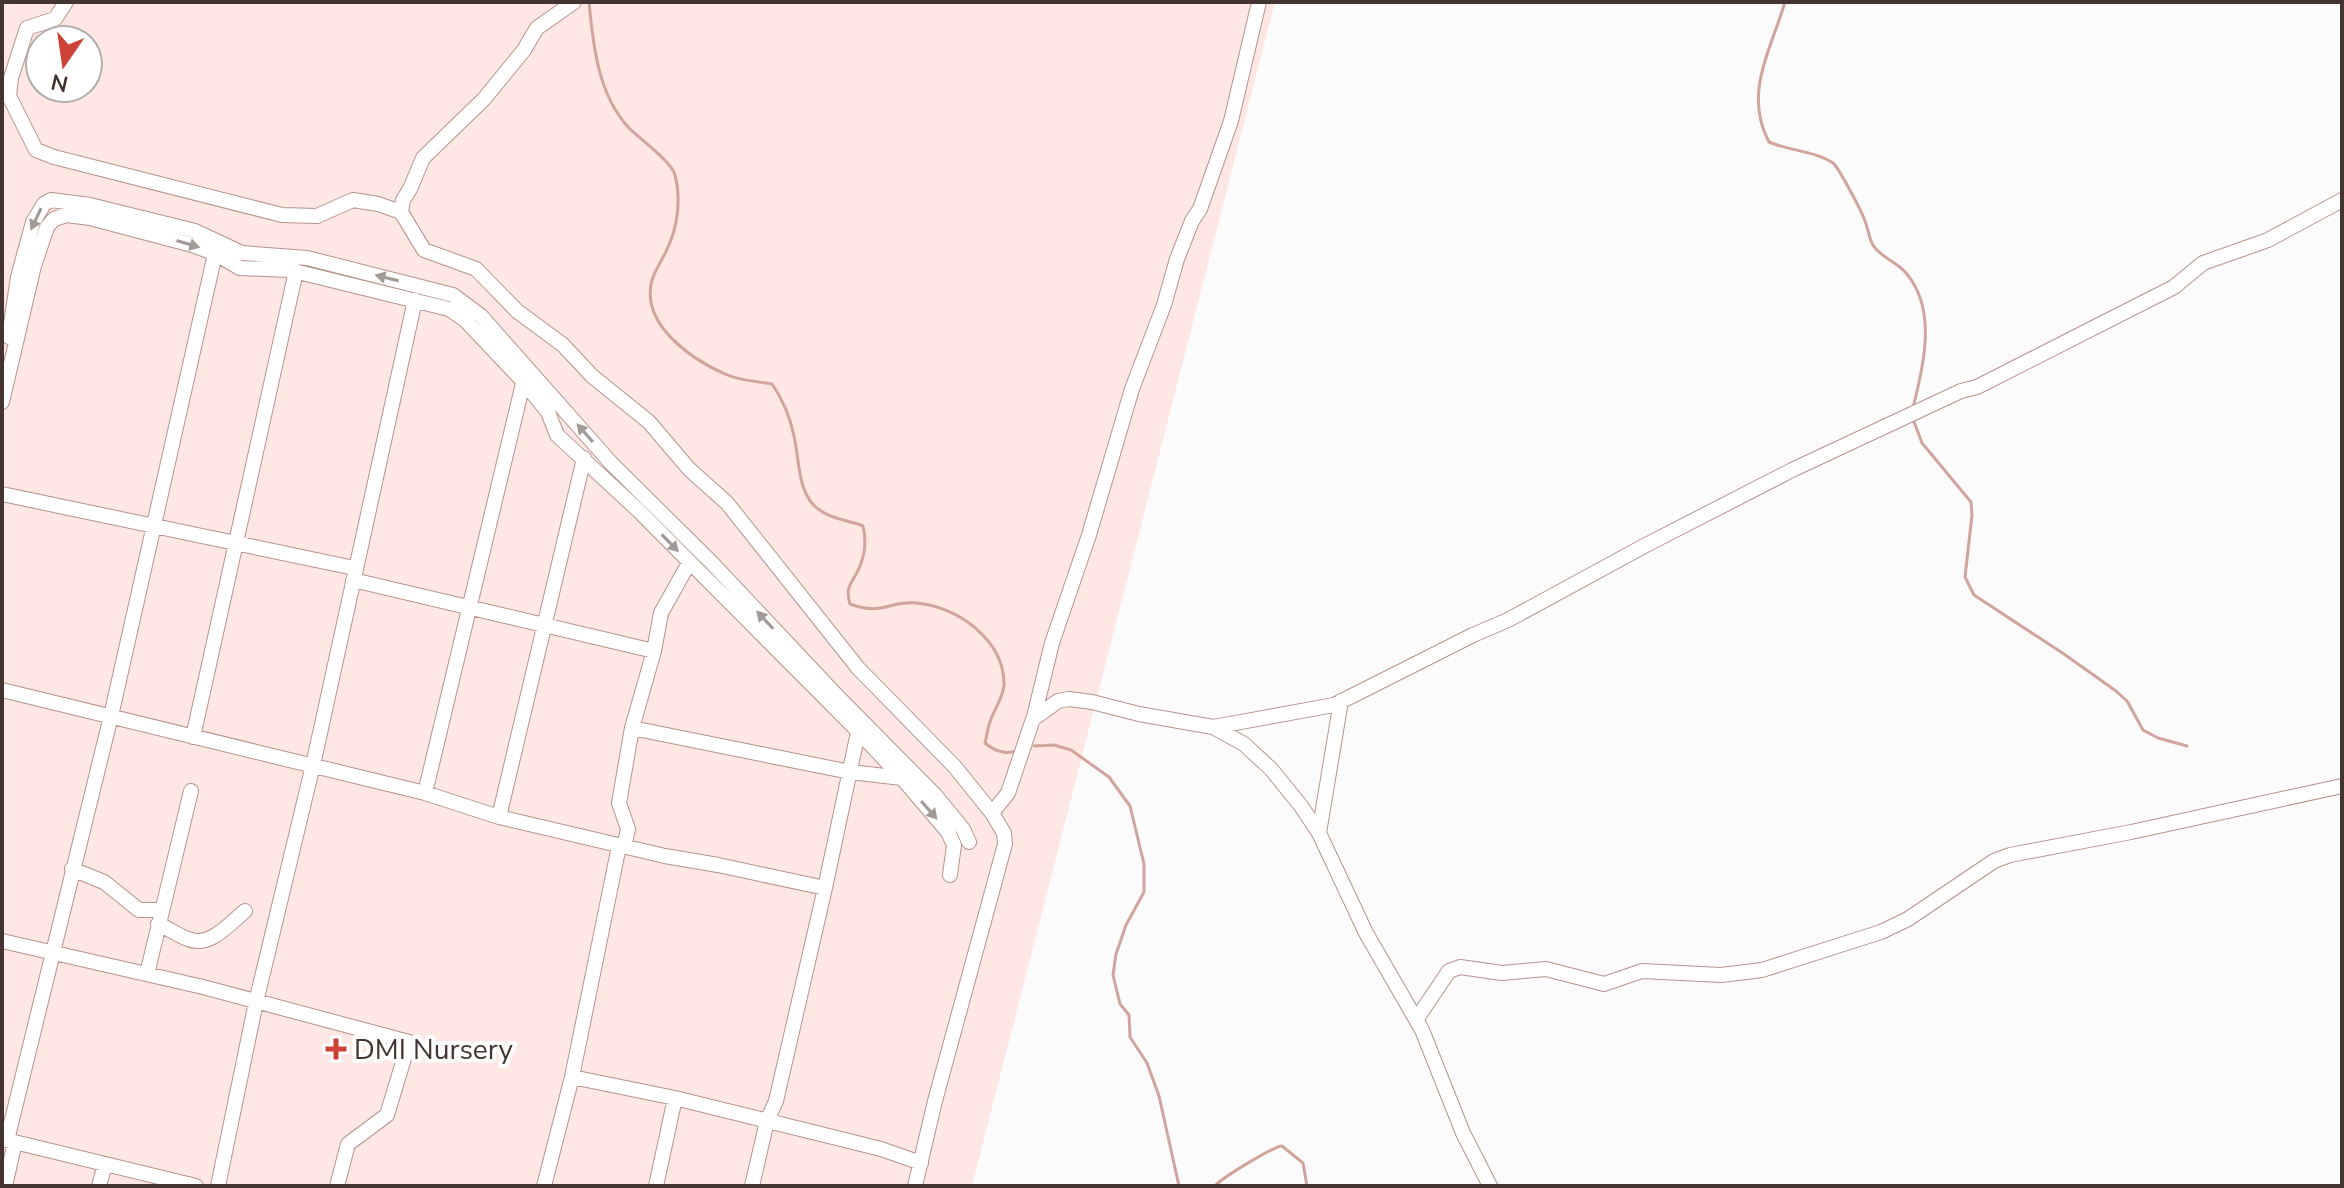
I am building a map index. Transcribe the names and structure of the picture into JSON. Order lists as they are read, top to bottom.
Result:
{
  "places": {
    "health": ["DMI Nursery"]
  },
  "north": "bottom"
}
